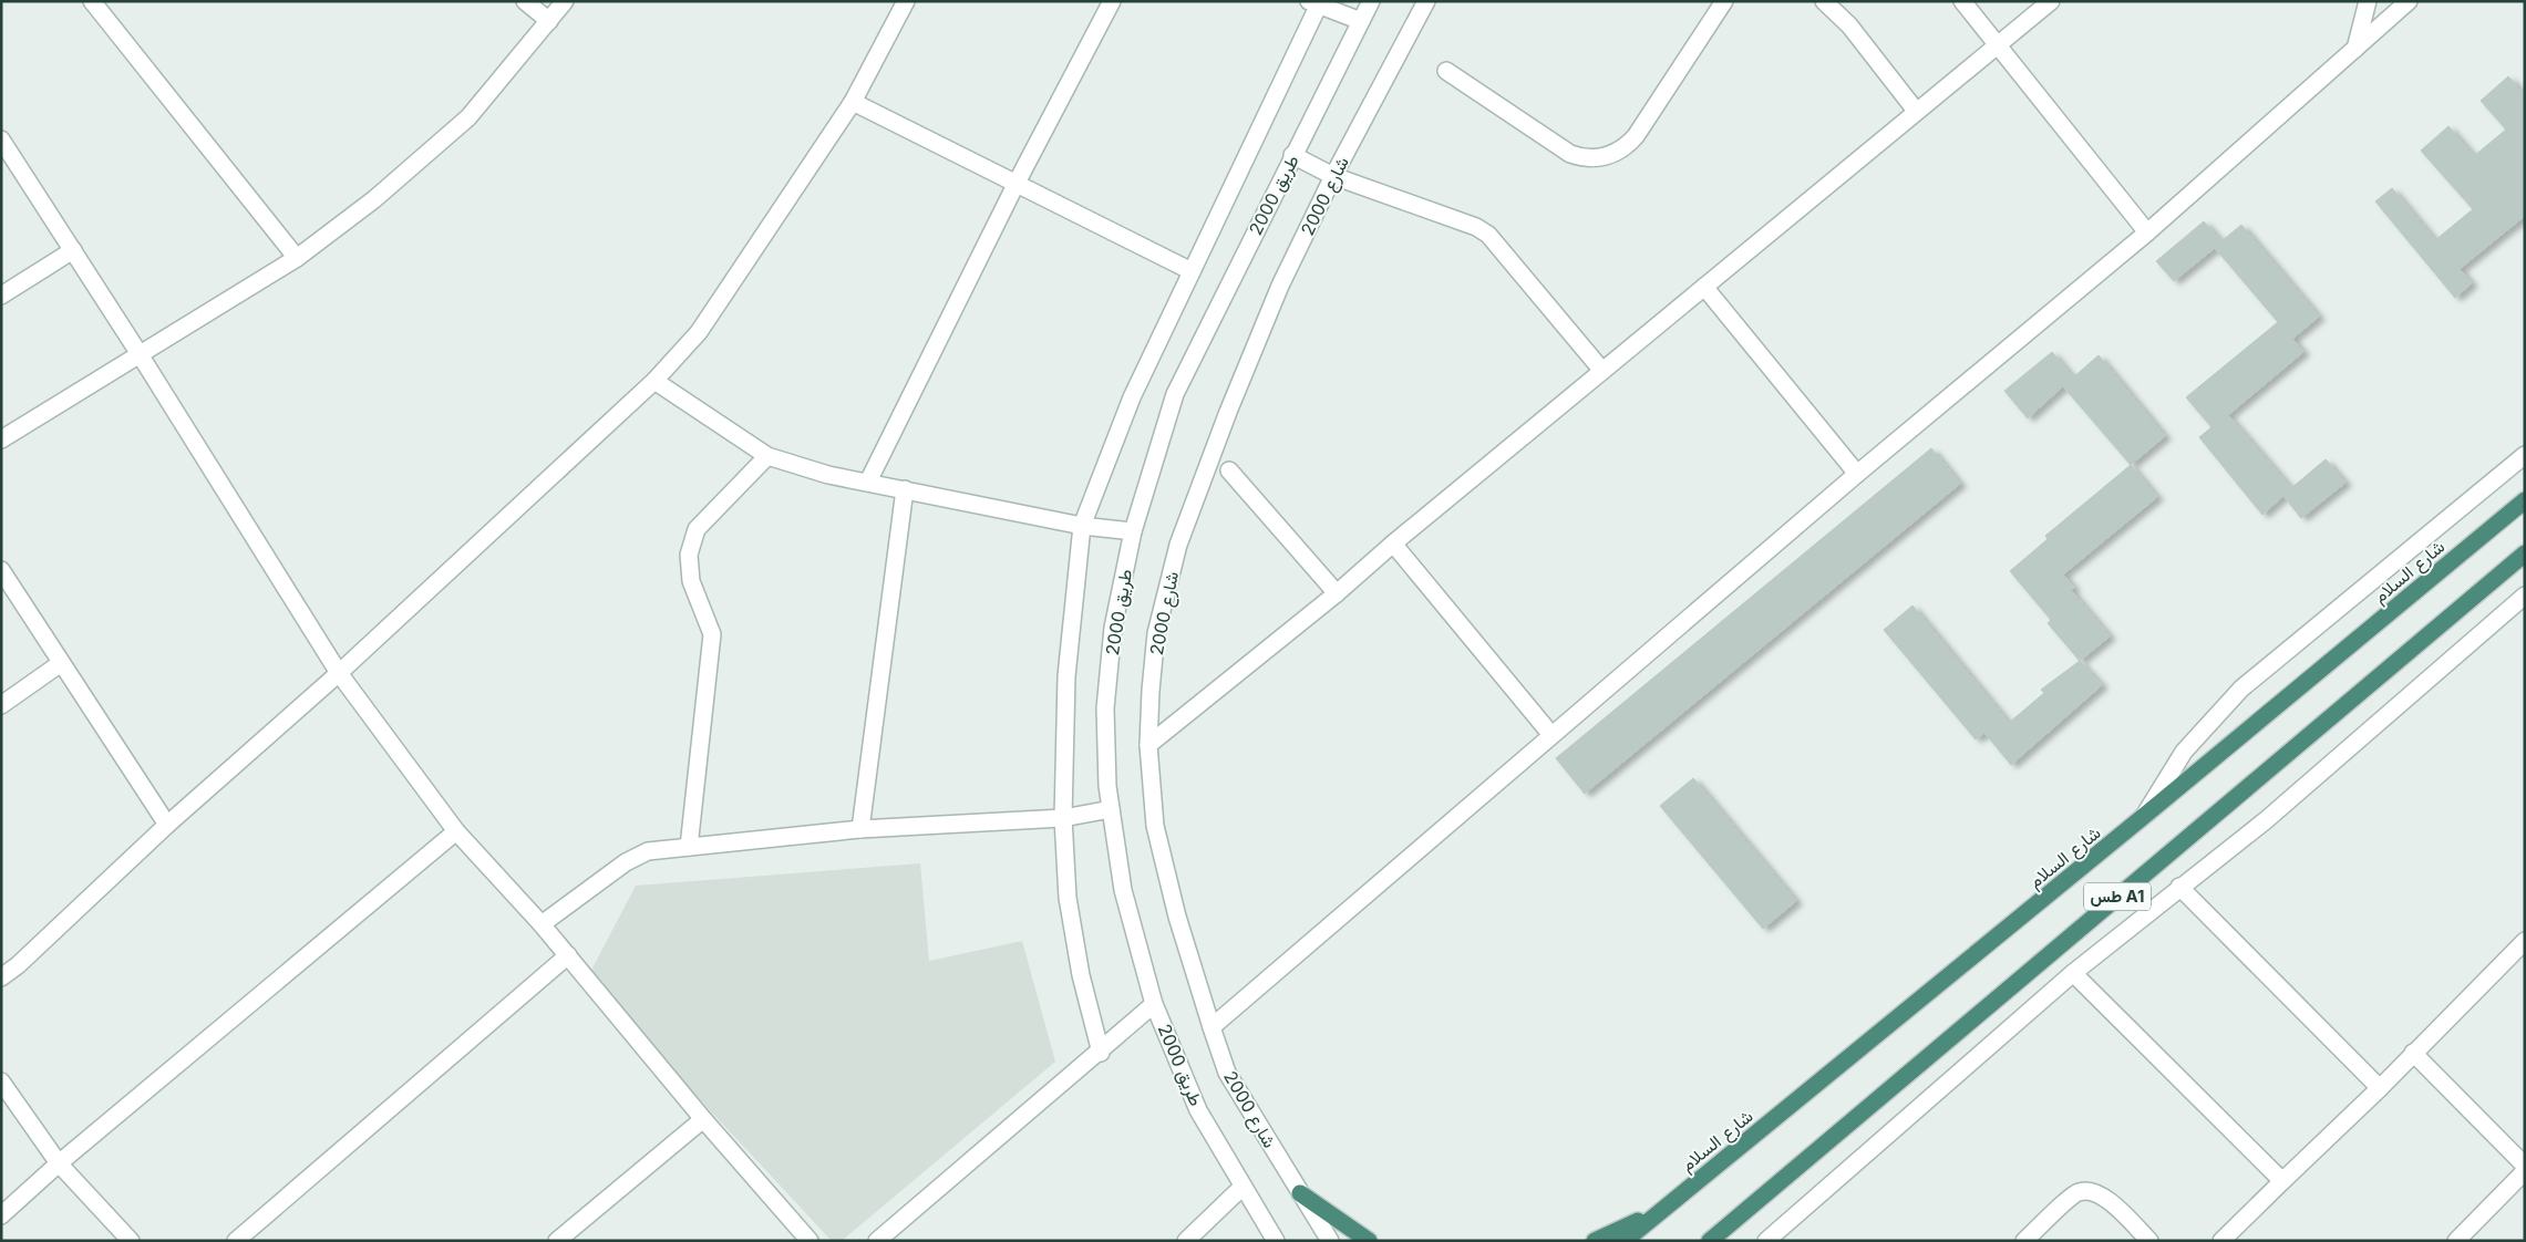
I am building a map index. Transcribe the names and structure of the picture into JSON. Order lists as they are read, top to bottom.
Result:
{
  "streets": {
    "highway": ["شارع السلام", "طس A1"],
    "street": ["طريق 2000", "شارع 2000"]
  }
}
